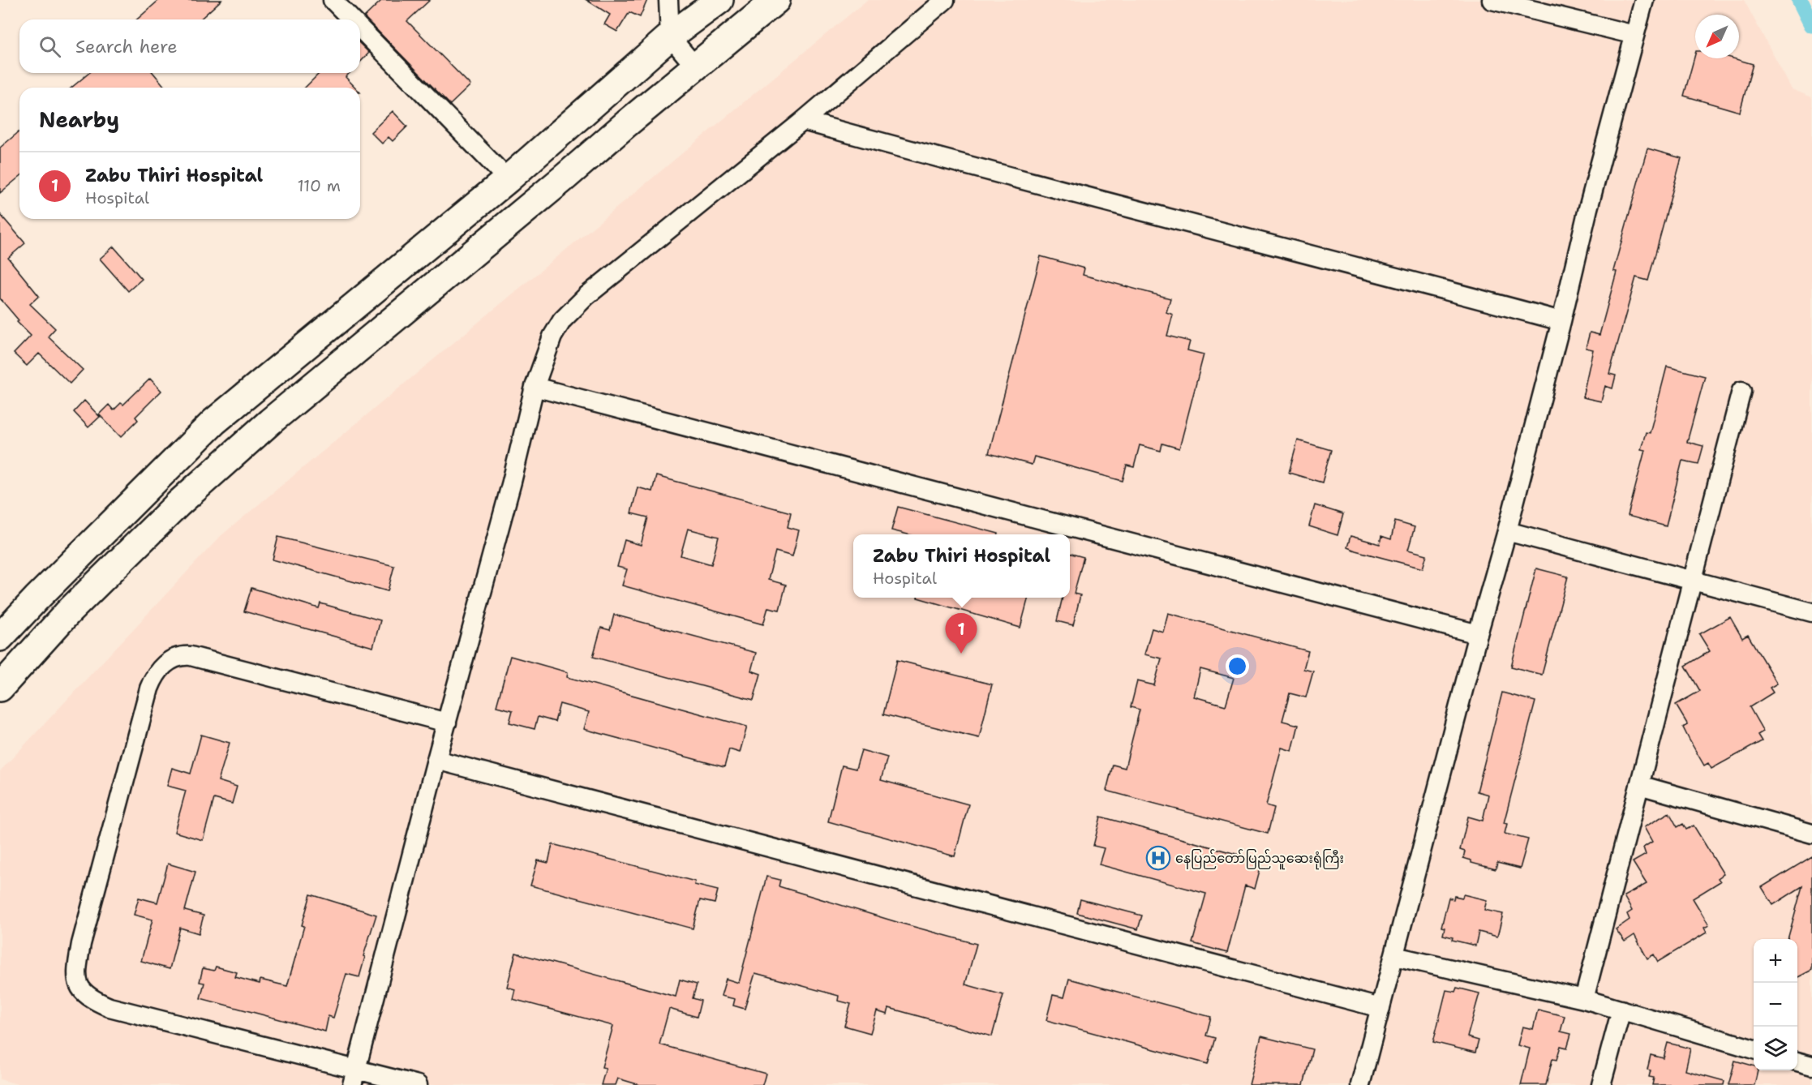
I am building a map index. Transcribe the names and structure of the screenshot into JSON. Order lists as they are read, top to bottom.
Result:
{
  "places": {
    "hospital": ["နေပြည်တော်ပြည်သူဆေးရုံကြီး"]
  },
  "north": "bottom left",
  "page": {
    "search": "Search here",
    "heading": "Nearby",
    "list": [
      {
        "mark": "1",
        "name": "Zabu Thiri Hospital",
        "note": "Hospital",
        "value": "110 m"
      }
    ],
    "popup": ["Zabu Thiri Hospital", "Hospital"],
    "pins": "1",
    "map_buttons": ["+", "−"]
  }
}
